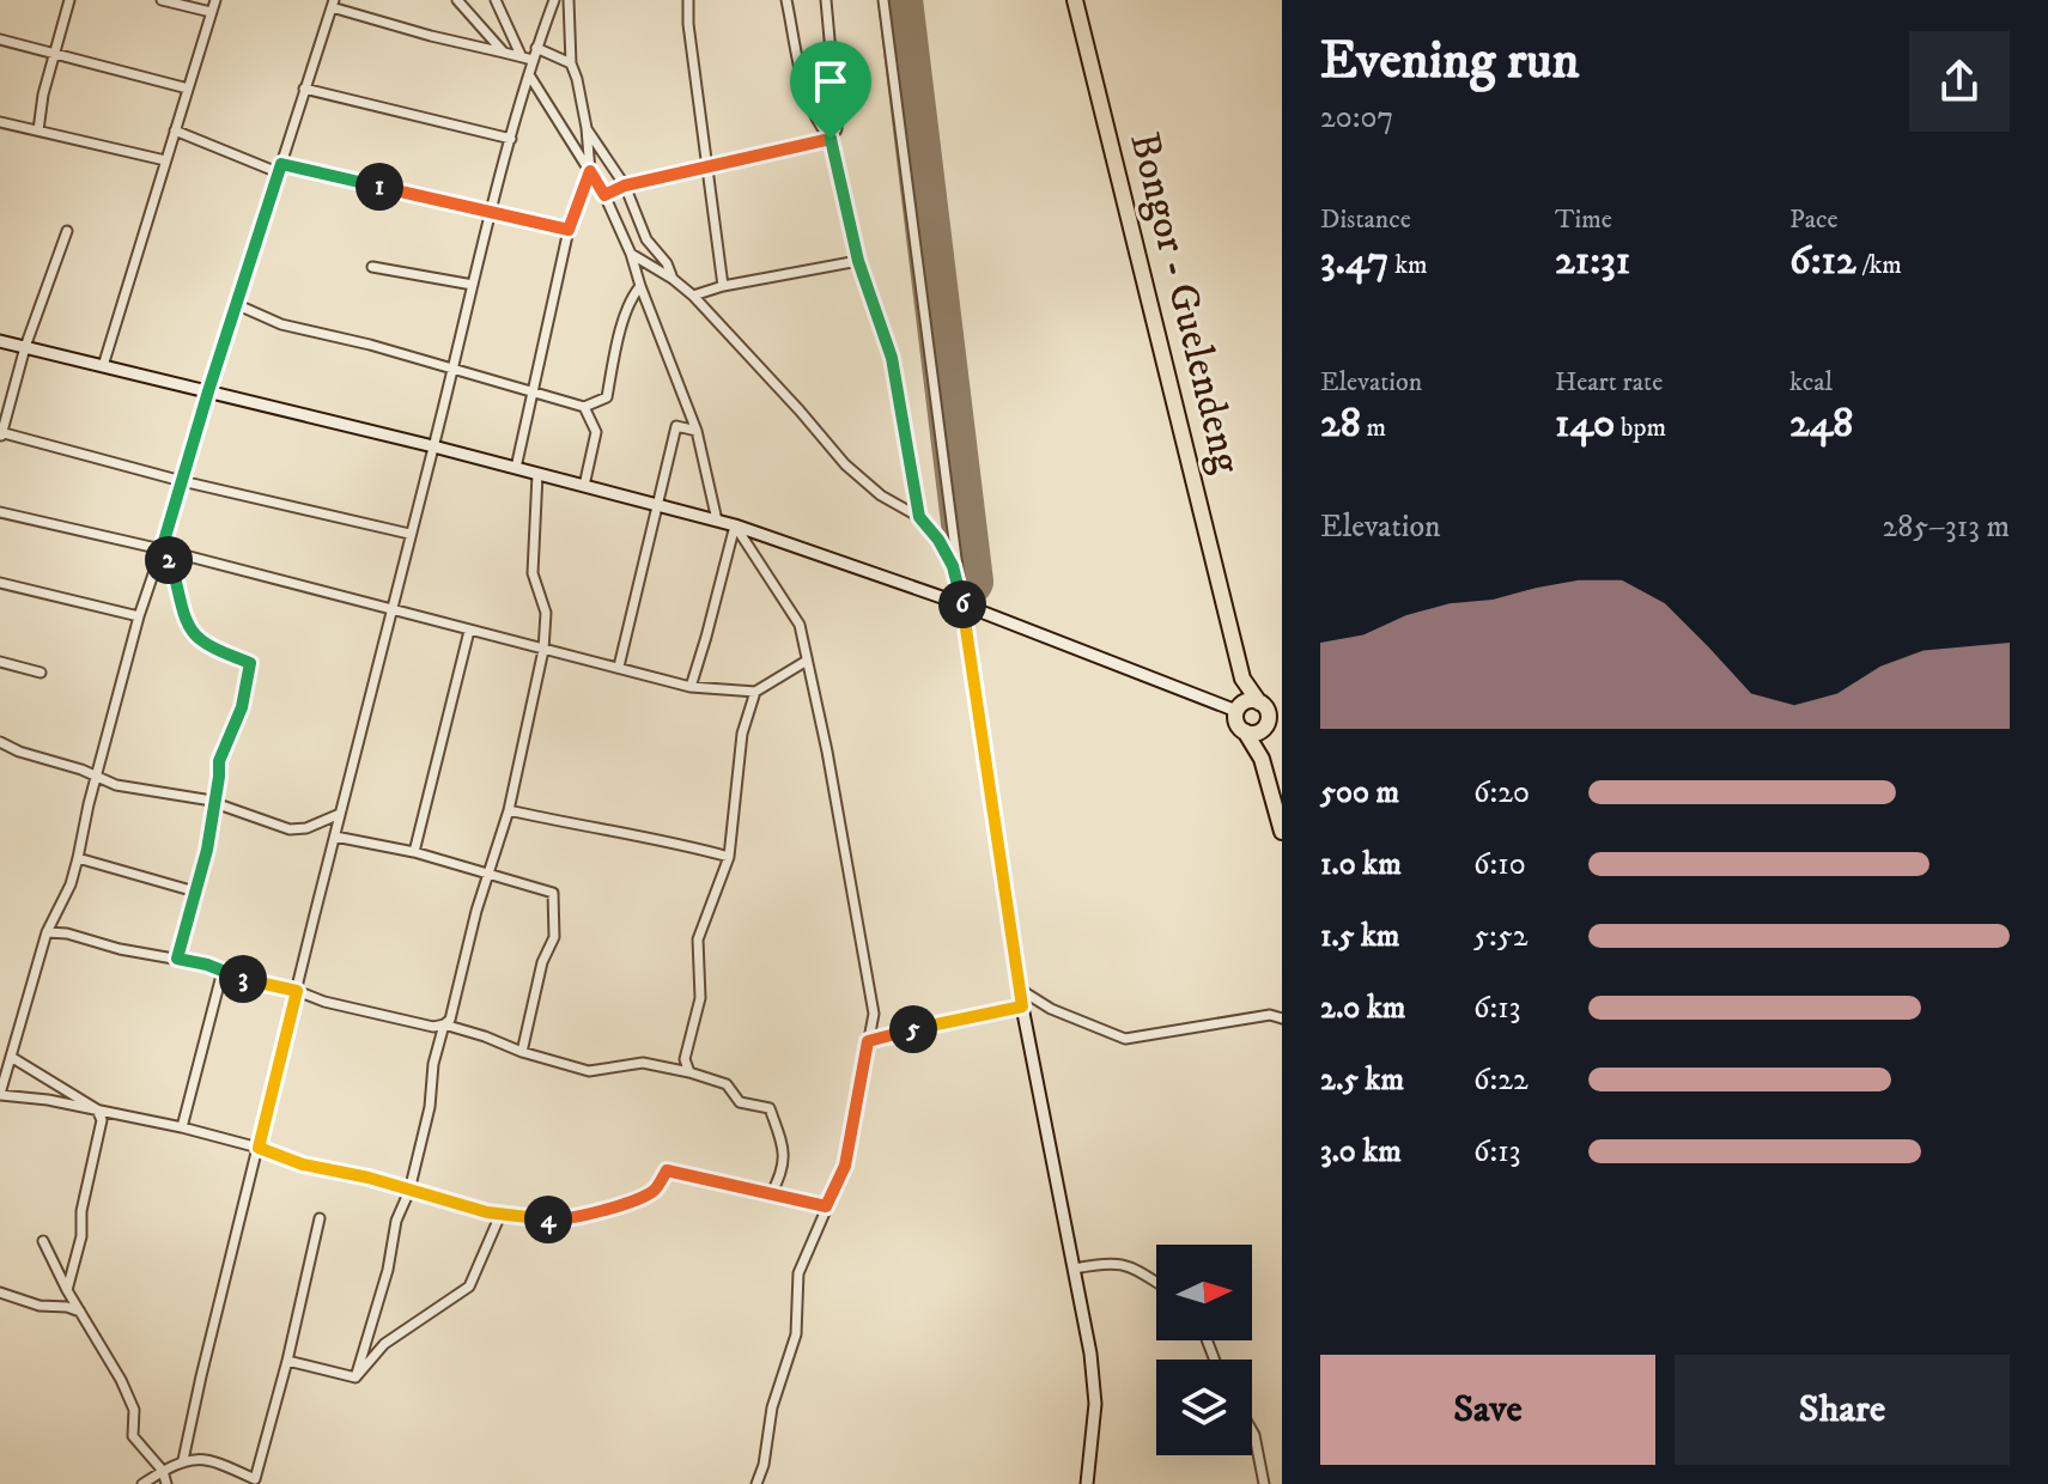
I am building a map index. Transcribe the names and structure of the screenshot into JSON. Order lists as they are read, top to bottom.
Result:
{
  "streets": {
    "highway": ["Bongor - Guelendeng"]
  },
  "north": "right",
  "page": {
    "heading": ["Evening run", "20:07"],
    "pins": [
      "1",
      "2",
      "6",
      "3",
      "5",
      "4"
    ],
    "stats": [
      ["Distance", "3.47 km"],
      ["Time", "21:31"],
      ["Pace", "6:12 /km"],
      ["Elevation", "28 m"],
      ["Heart rate", "140 bpm"],
      ["kcal", "248"]
    ],
    "chart": ["Elevation", "285–313 m"],
    "list": [
      {
        "name": "500 m",
        "note": "6:20"
      },
      {
        "name": "1.0 km",
        "note": "6:10"
      },
      {
        "name": "1.5 km",
        "note": "5:52"
      },
      {
        "name": "2.0 km",
        "note": "6:13"
      },
      {
        "name": "2.5 km",
        "note": "6:22"
      },
      {
        "name": "3.0 km",
        "note": "6:13"
      }
    ],
    "buttons": ["Save", "Share"]
  }
}
